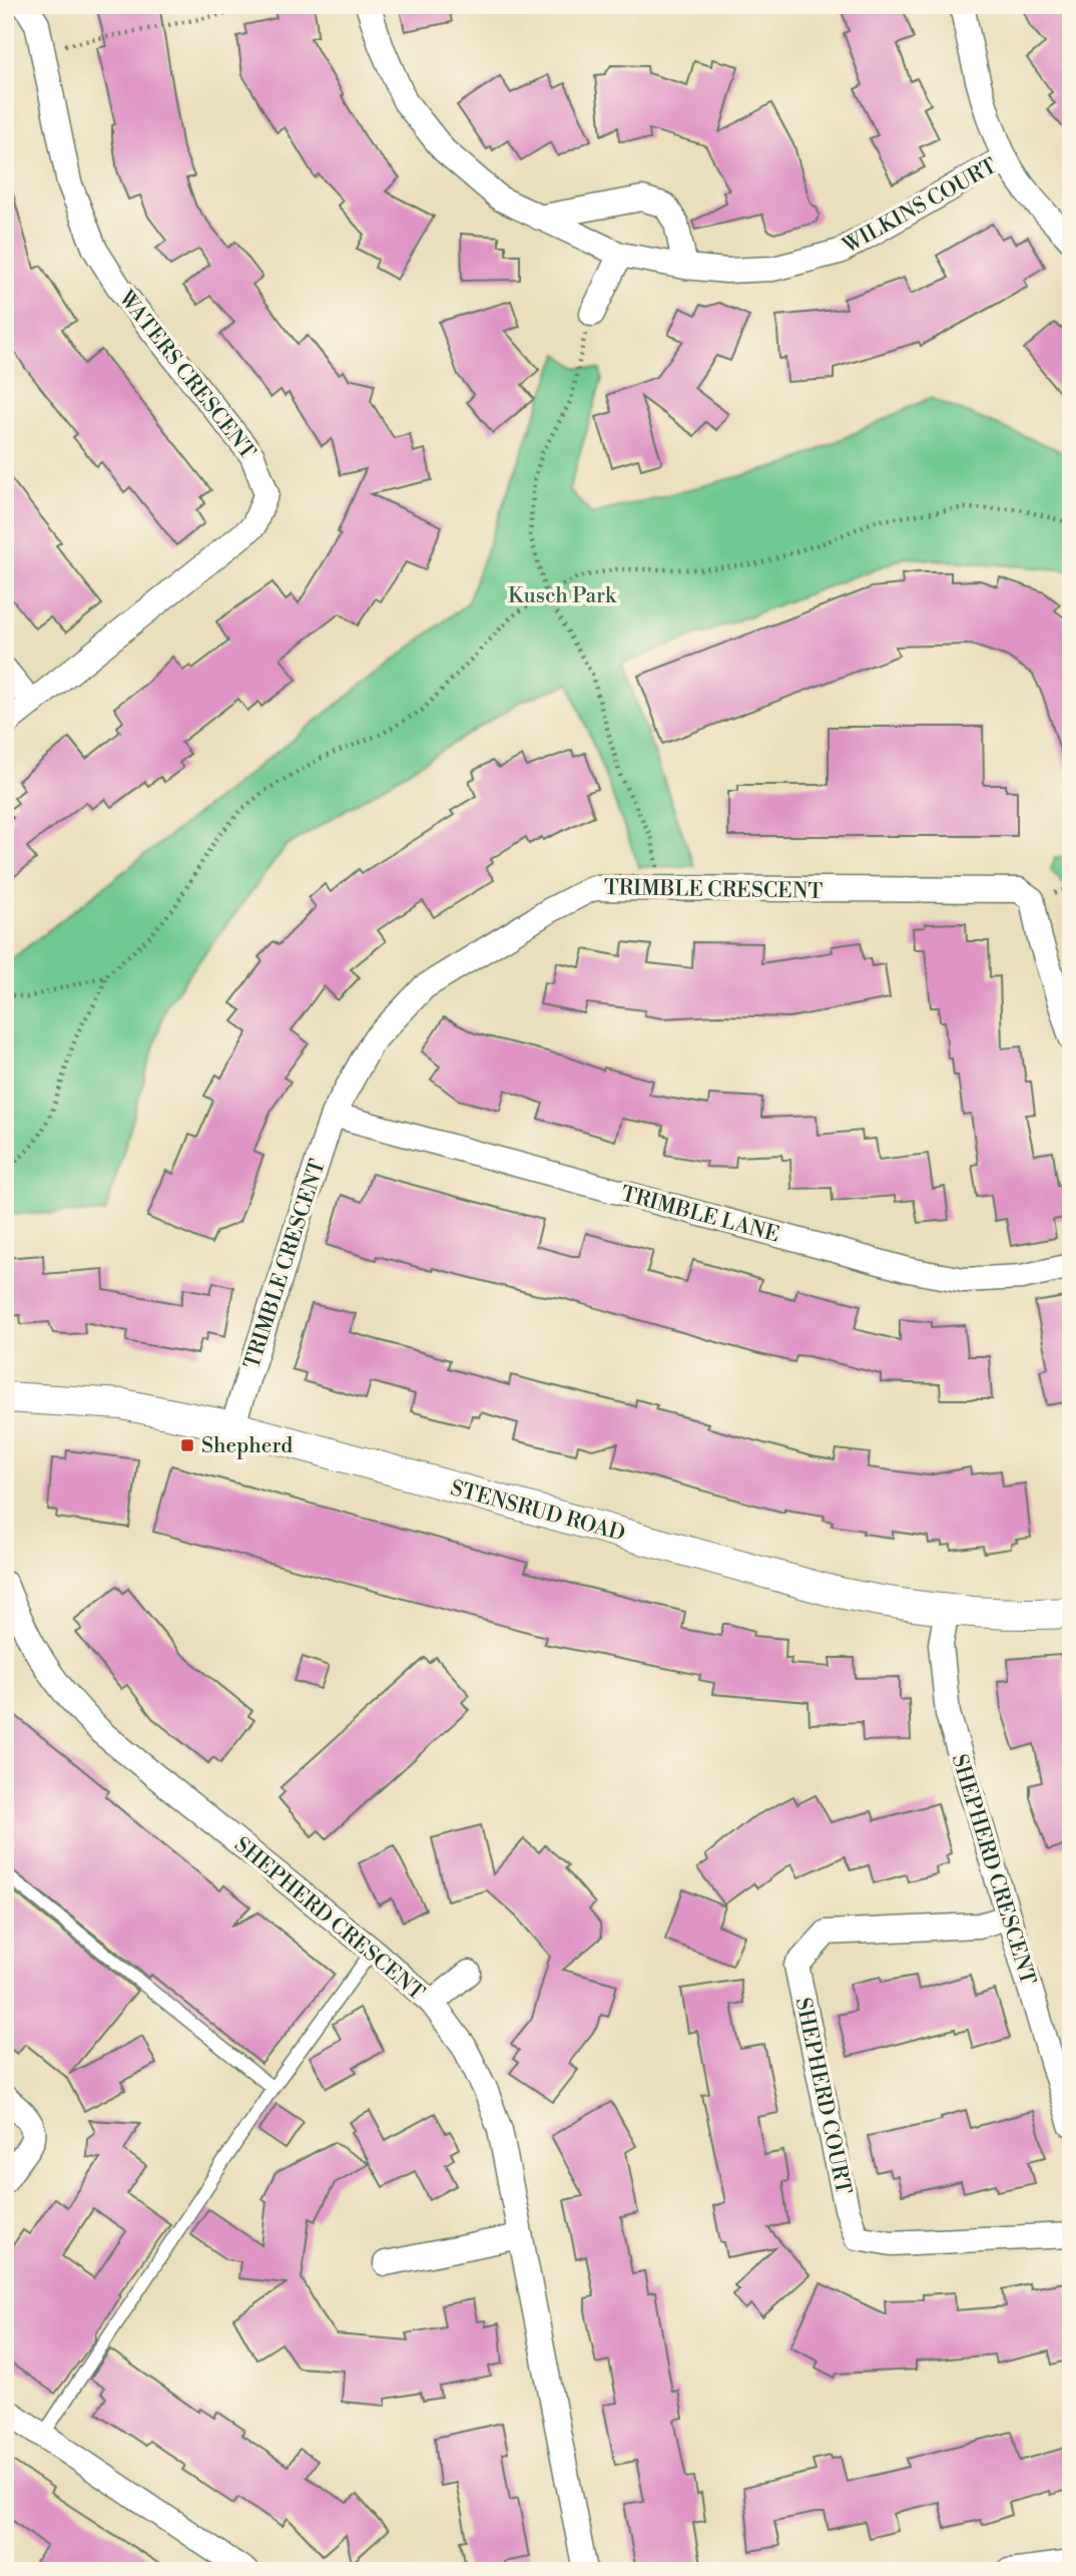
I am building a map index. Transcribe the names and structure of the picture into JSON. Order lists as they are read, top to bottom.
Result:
{
  "streets": {
    "street": [
      "WILKINS COURT",
      "WATERS CRESCENT",
      "TRIMBLE CRESCENT",
      "TRIMBLE LANE",
      "STENSRUD ROAD",
      "SHEPHERD CRESCENT",
      "SHEPHERD COURT"
    ]
  },
  "crossings": [
    ["TRIMBLE CRESCENT", "TRIMBLE LANE"],
    ["TRIMBLE CRESCENT", "STENSRUD ROAD"],
    ["STENSRUD ROAD", "SHEPHERD CRESCENT"],
    ["SHEPHERD CRESCENT", "SHEPHERD COURT"]
  ],
  "parks": ["Kusch Park"],
  "places": {
    "transit": ["Shepherd"]
  }
}
